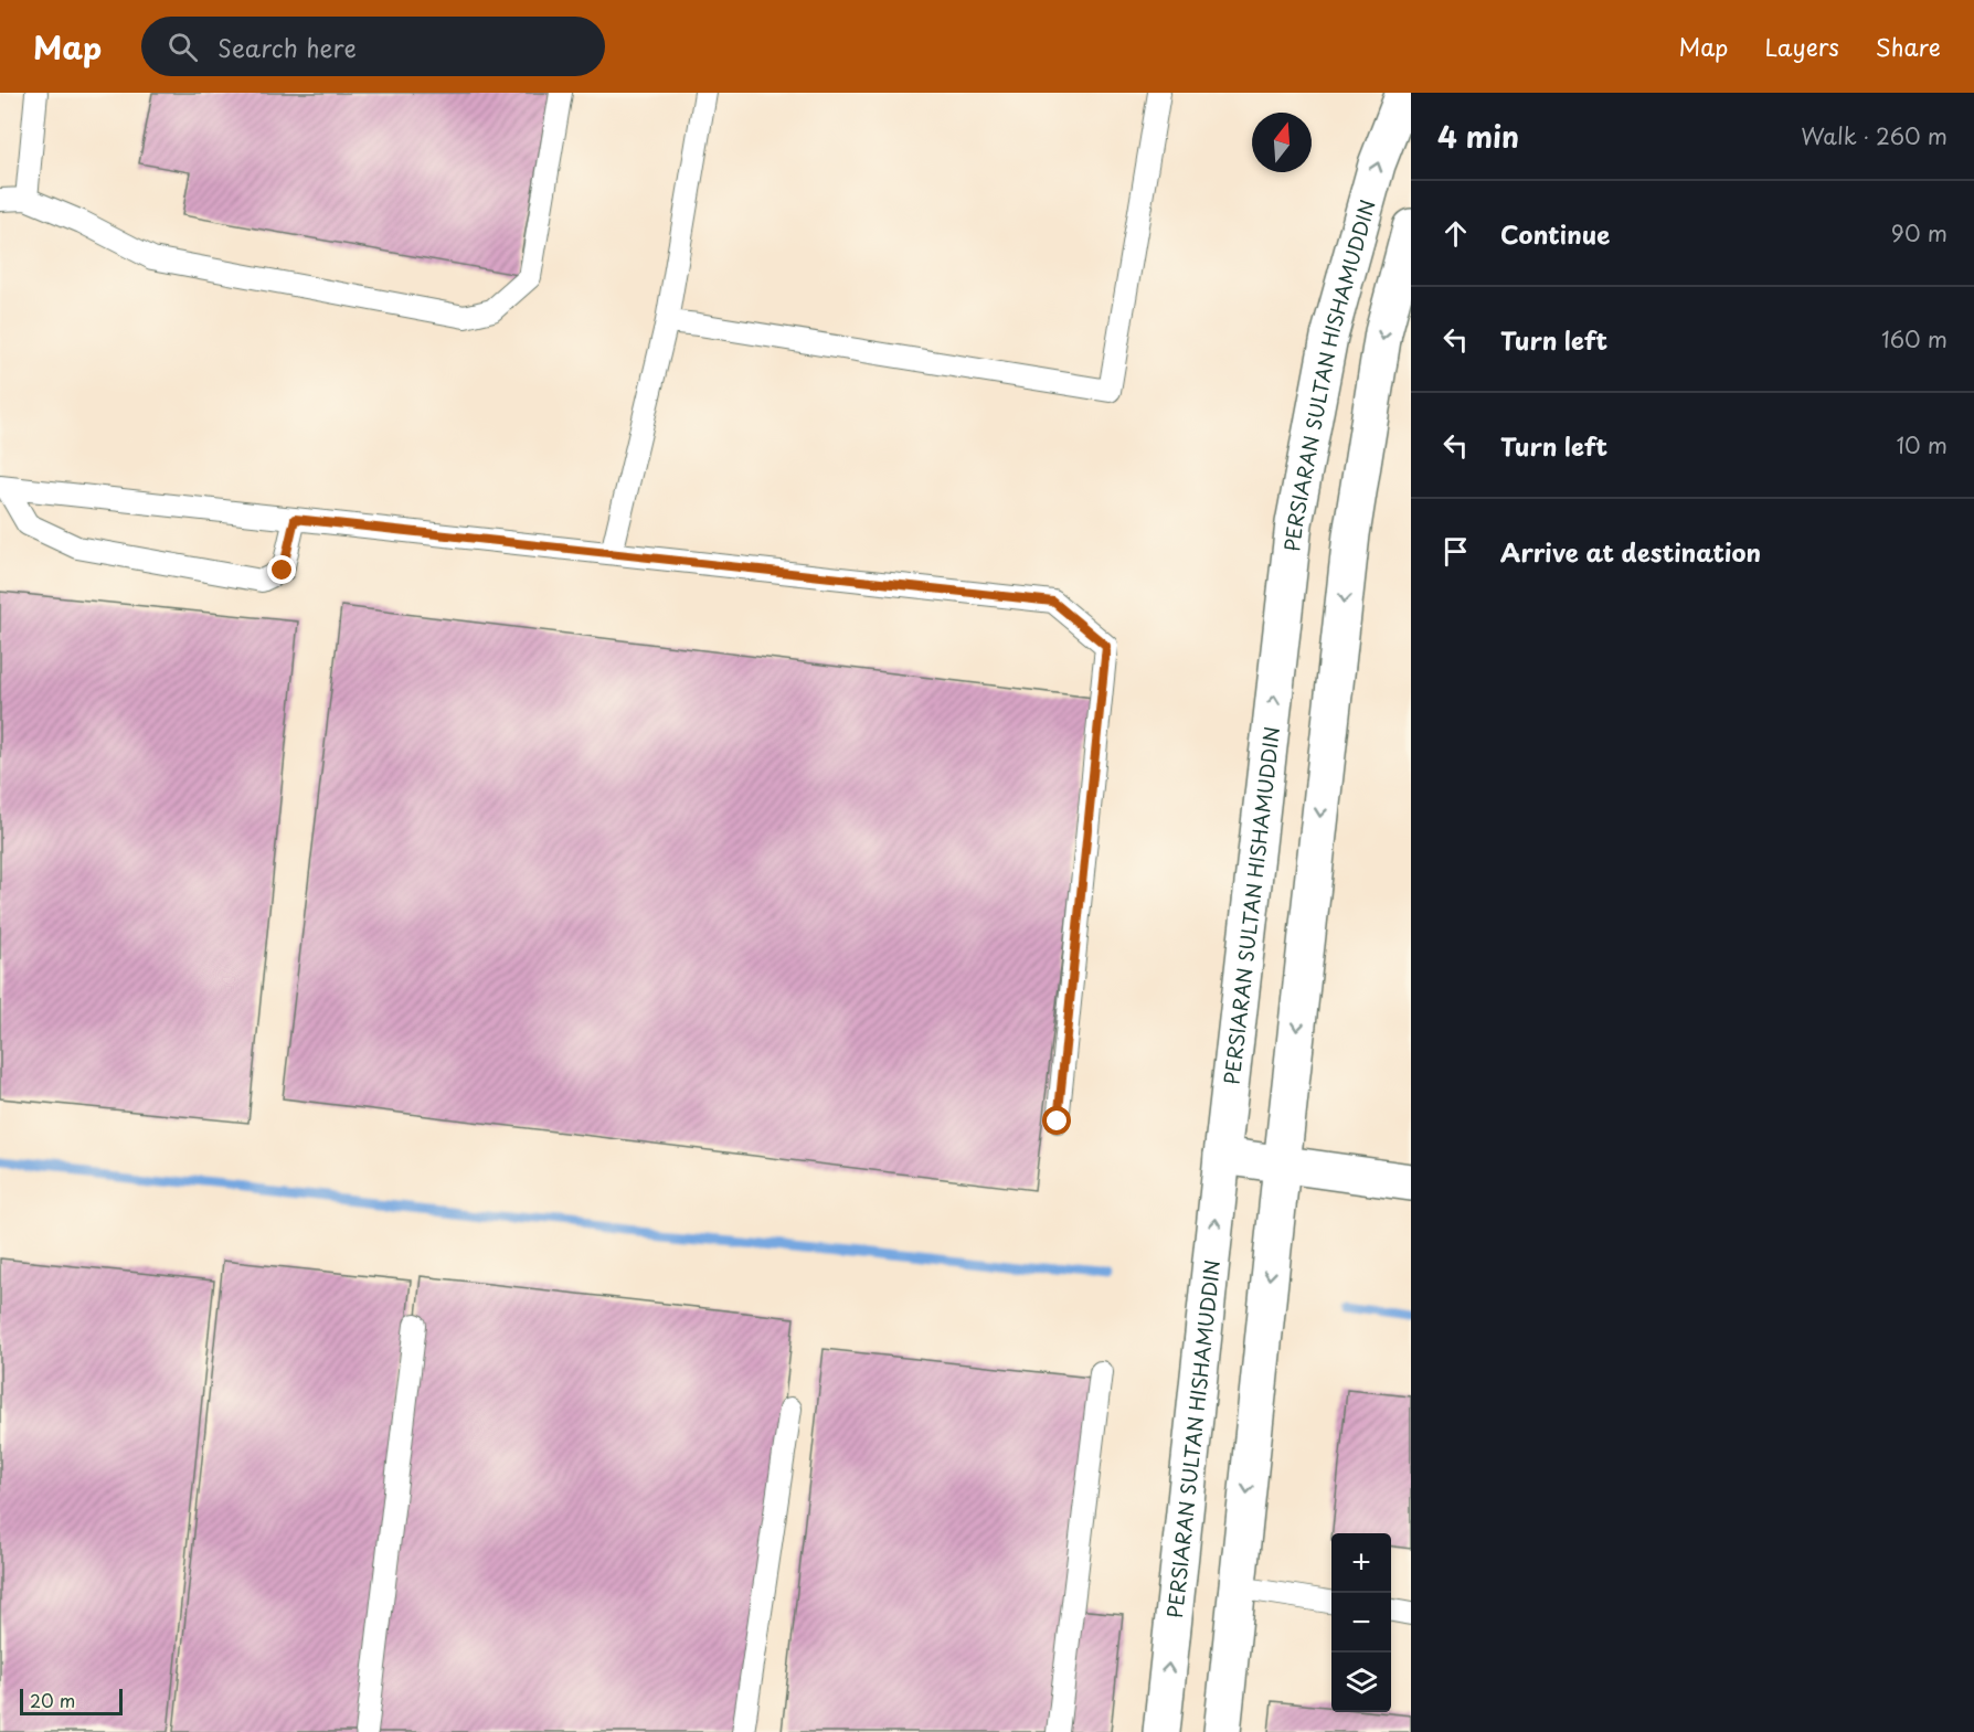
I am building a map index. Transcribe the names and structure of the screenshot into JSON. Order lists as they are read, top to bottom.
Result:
{
  "streets": {
    "street": ["PERSIARAN SULTAN HISHAMUDDIN"]
  },
  "scale_bar": "20 m",
  "north": "top",
  "page": {
    "header": "Map",
    "search": "Search here",
    "nav": ["Map", "Layers", "Share"],
    "heading": ["4 min", "Walk · 260 m"],
    "list": [
      ["Continue", "90 m"],
      ["Turn left", "160 m"],
      ["Turn left", "10 m"],
      "Arrive at destination"
    ],
    "map_buttons": ["+", "−"],
    "scale": "20 m"
  }
}
